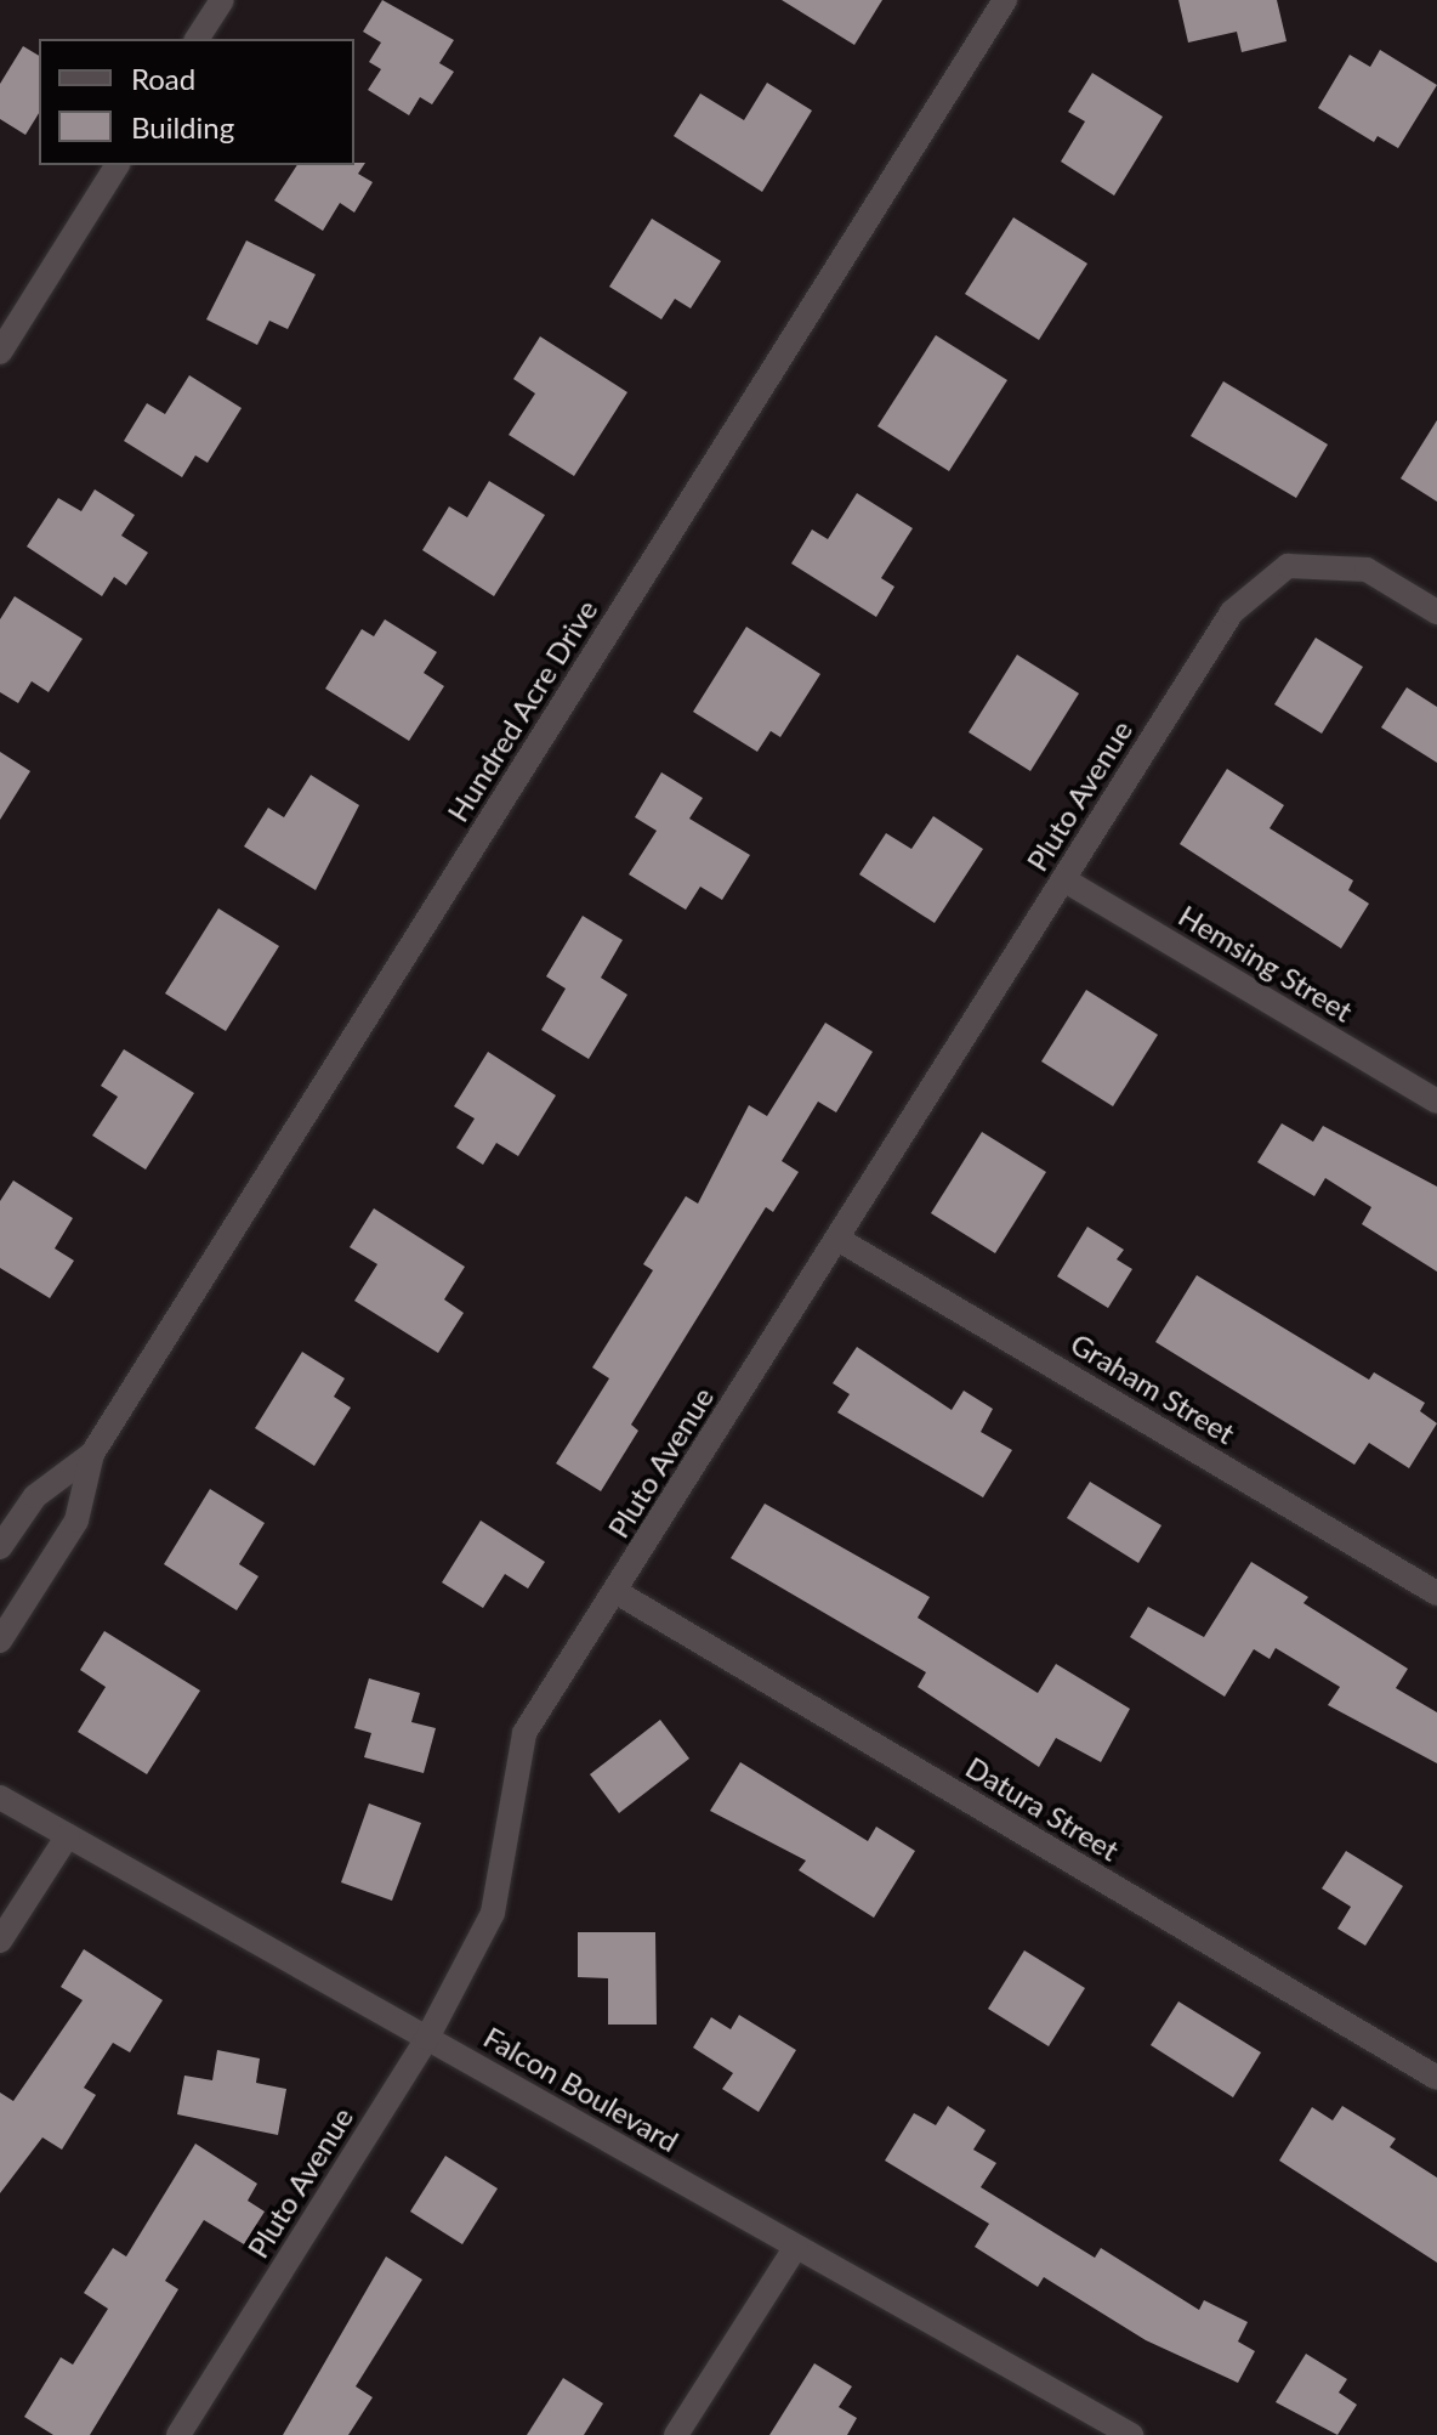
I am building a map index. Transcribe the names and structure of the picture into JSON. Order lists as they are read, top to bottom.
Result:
{
  "streets": {
    "street": [
      "Hundred Acre Drive",
      "Pluto Avenue",
      "Hemsing Street",
      "Graham Street",
      "Datura Street",
      "Falcon Boulevard"
    ]
  },
  "crossings": [
    ["Pluto Avenue", "Hemsing Street"],
    ["Pluto Avenue", "Graham Street"],
    ["Pluto Avenue", "Datura Street"],
    ["Pluto Avenue", "Falcon Boulevard"]
  ],
  "legend": ["Road", "Building"]
}
